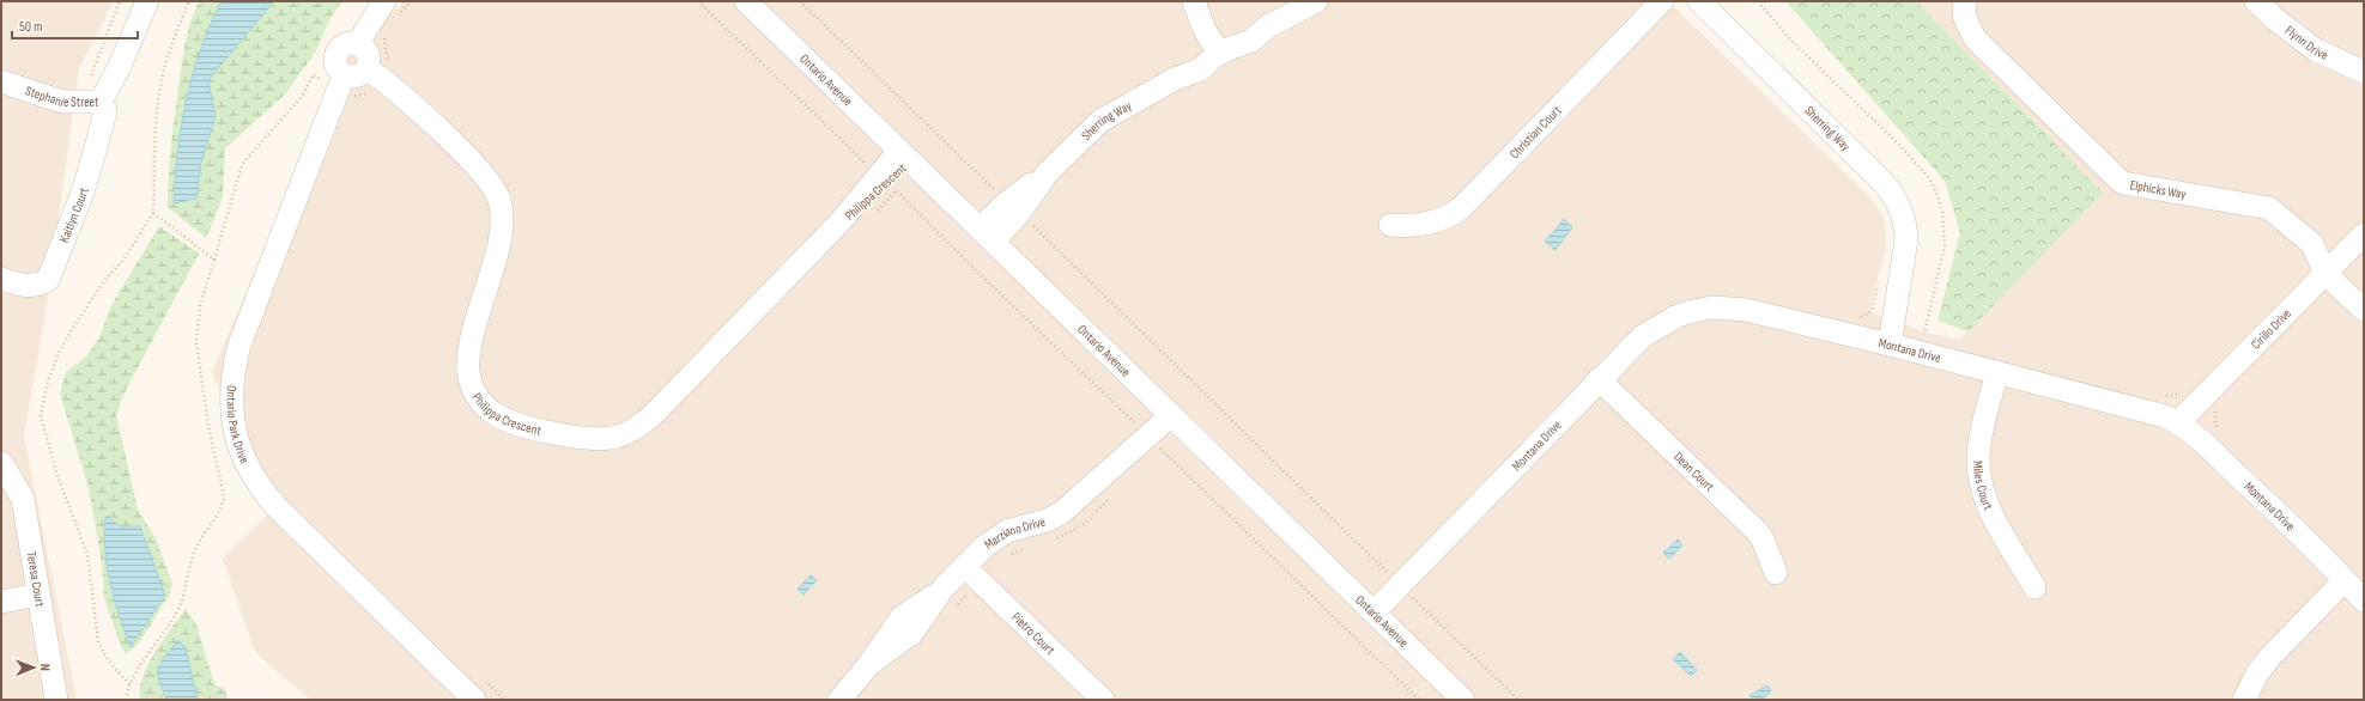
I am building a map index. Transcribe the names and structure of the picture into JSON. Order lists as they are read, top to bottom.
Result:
{
  "streets": {
    "street": [
      "Flynn Drive",
      "Ontario Avenue",
      "Stephanie Street",
      "Sherring Way",
      "Christian Court",
      "Elphicks Way",
      "Philippa Crescent",
      "Kaitlyn Court",
      "Cirillo Drive",
      "Montana Drive",
      "Ontario Park Drive",
      "Dean Court",
      "Miles Court",
      "Marziano Drive",
      "Teresa Court",
      "Pietro Court"
    ]
  },
  "crossings": [
    ["Ontario Avenue", "Sherring Way"],
    ["Ontario Avenue", "Philippa Crescent"],
    ["Ontario Avenue", "Montana Drive"],
    ["Ontario Avenue", "Marziano Drive"],
    ["Stephanie Street", "Kaitlyn Court"],
    ["Sherring Way", "Montana Drive"],
    ["Elphicks Way", "Cirillo Drive"],
    ["Cirillo Drive", "Montana Drive"],
    ["Montana Drive", "Dean Court"],
    ["Montana Drive", "Miles Court"],
    ["Marziano Drive", "Pietro Court"]
  ],
  "scale_bar": "50 m",
  "north": "right"
}
